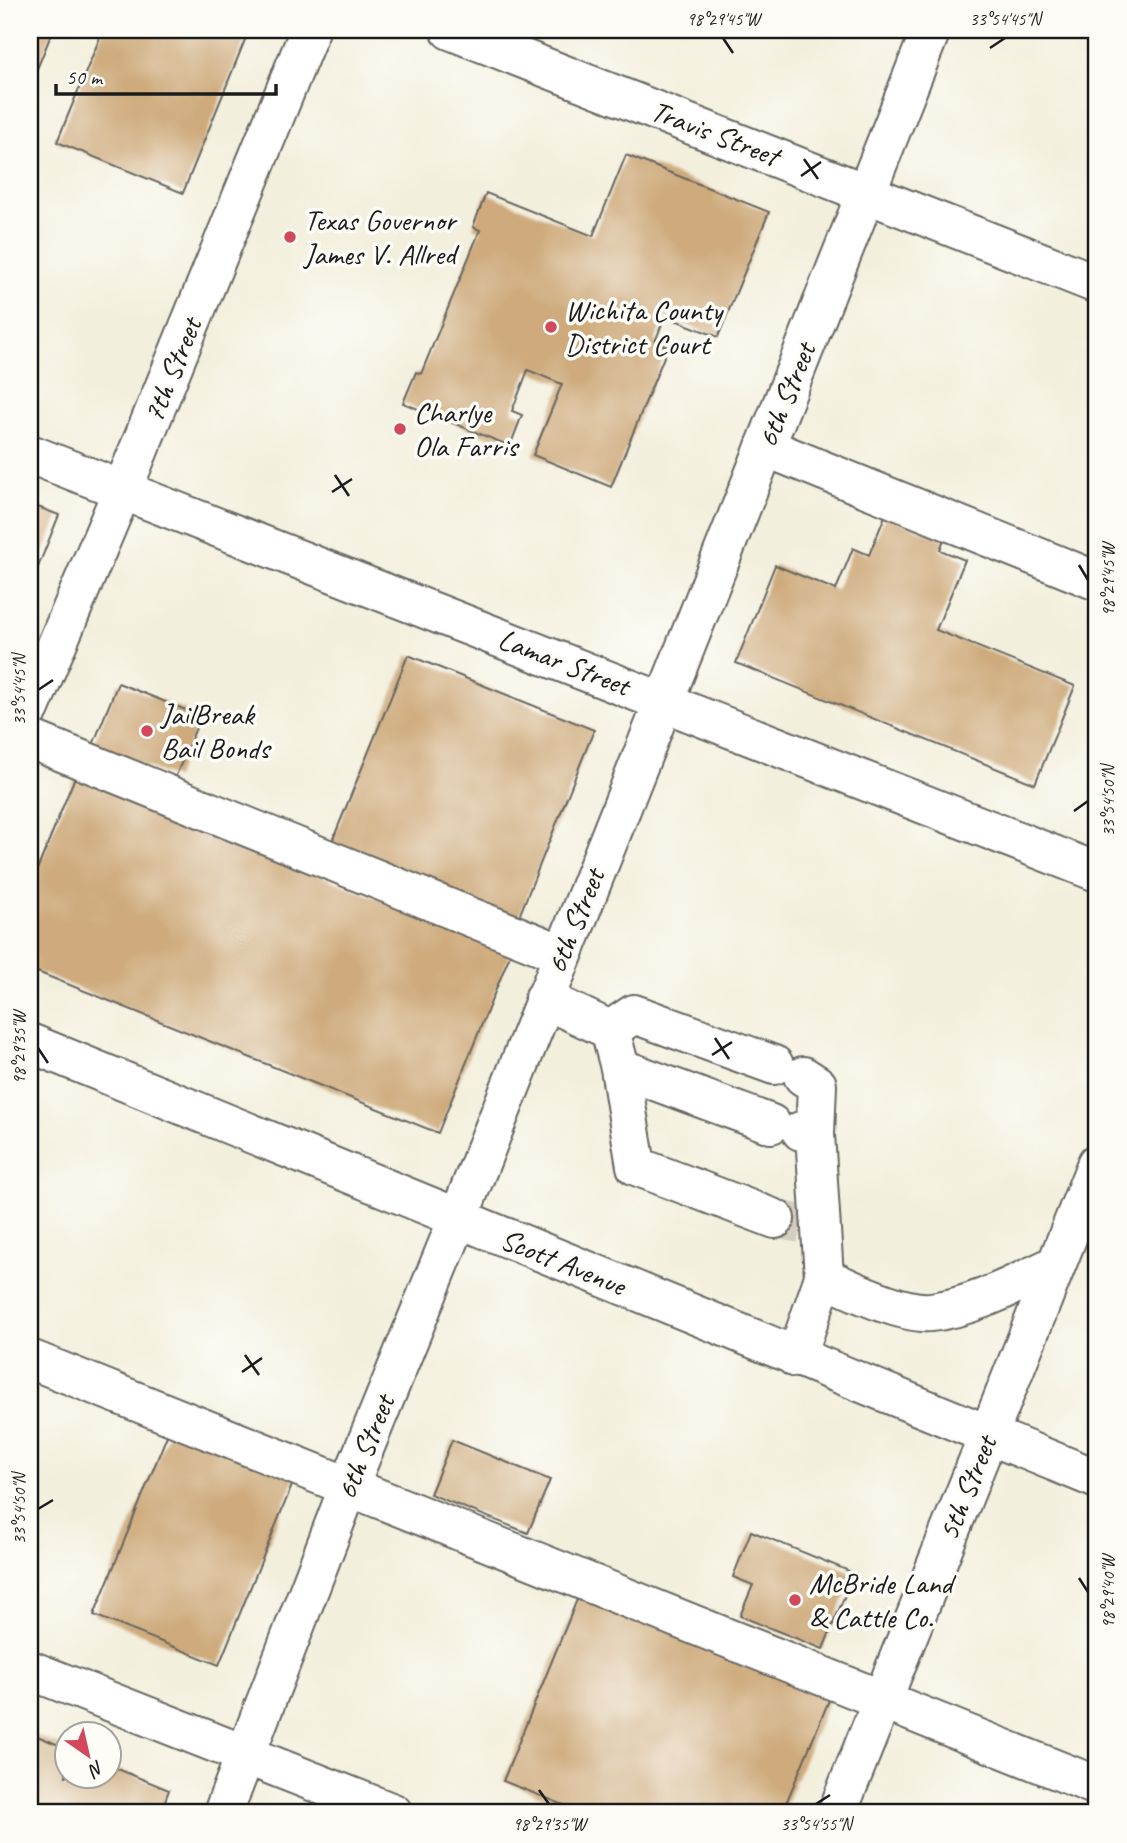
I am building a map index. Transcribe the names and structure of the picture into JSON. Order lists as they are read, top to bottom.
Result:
{
  "streets": {
    "street": [
      "Travis Street",
      "7th Street",
      "6th Street",
      "Lamar Street",
      "Scott Avenue",
      "5th Street"
    ]
  },
  "crossings": [
    ["Travis Street", "6th Street"],
    ["7th Street", "Lamar Street"],
    ["6th Street", "Lamar Street"],
    ["6th Street", "Scott Avenue"],
    ["Scott Avenue", "5th Street"]
  ],
  "places": [
    "Texas Governor James V. Allred",
    "Wichita County District Court",
    "Charlye Ola Farris",
    "JailBreak Bail Bonds",
    "McBride Land & Cattle Co."
  ],
  "scale_bar": "50 m",
  "north": "bottom right",
  "coordinates": [
    "98°29'45\"W",
    "33°54'45\"N",
    "33°54'50\"N",
    "98°29'35\"W",
    "98°29'40\"W",
    "33°54'55\"N"
  ]
}
